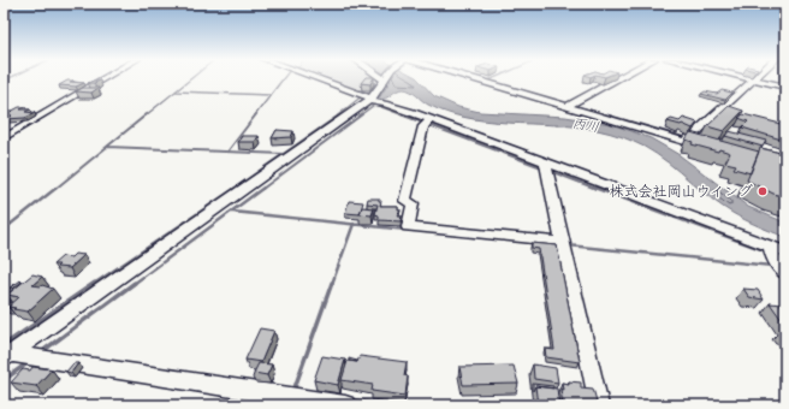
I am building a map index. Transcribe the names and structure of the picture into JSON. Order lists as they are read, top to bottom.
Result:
{
  "water": ["丙川"],
  "places": ["株式会社岡山ウイング"]
}
